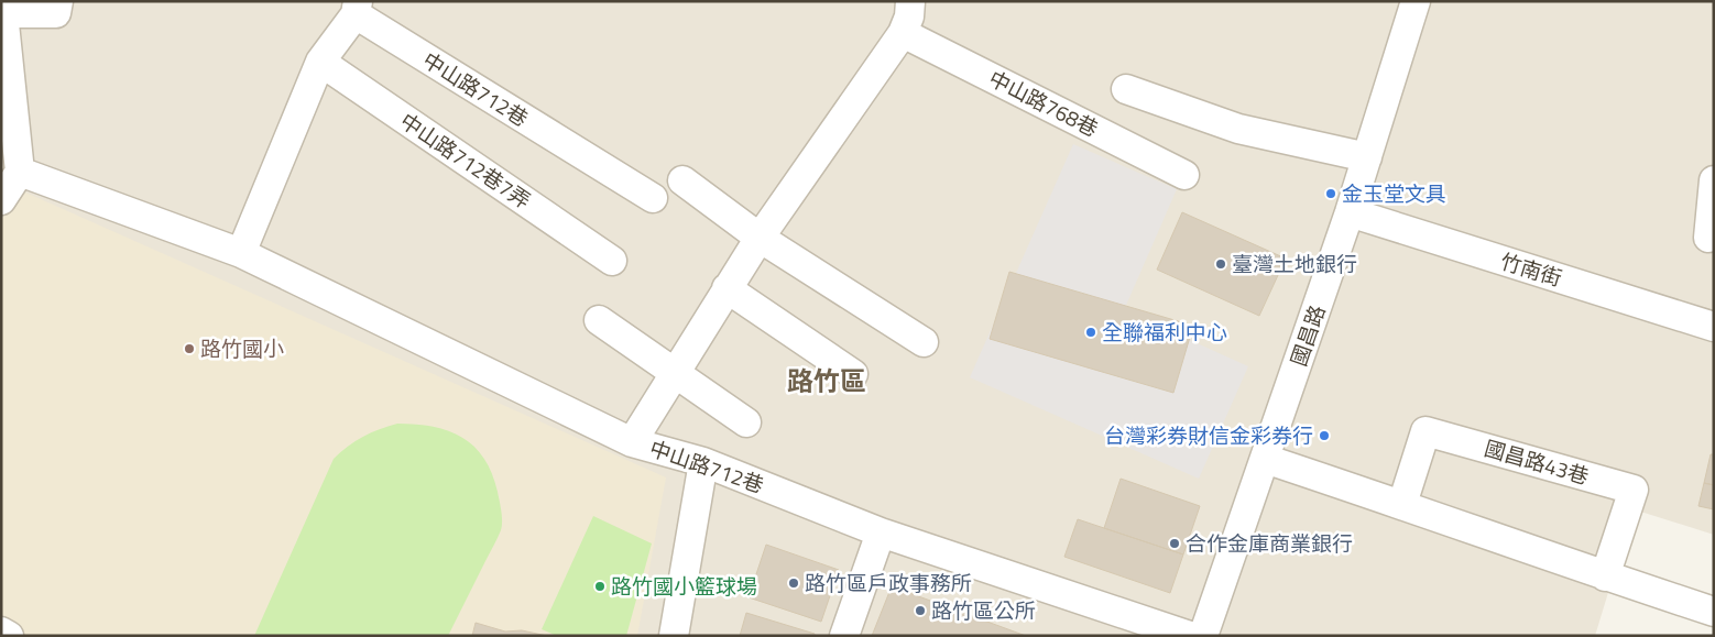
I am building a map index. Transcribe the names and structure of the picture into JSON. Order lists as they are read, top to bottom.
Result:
{
  "streets": {
    "street": [
      "中山路712巷",
      "中山路768巷",
      "中山路712巷7弄",
      "竹南街",
      "國昌路",
      "國昌路43巷"
    ]
  },
  "crossings": [
    ["中山路712巷", "中山路712巷7弄"],
    ["竹南街", "國昌路"]
  ],
  "districts": ["路竹區"],
  "places": [
    "金玉堂文具",
    "臺灣土地銀行",
    "全聯福利中心",
    "路竹國小",
    "台灣彩券財信金彩券行",
    "合作金庫商業銀行",
    "路竹區戶政事務所",
    "路竹國小籃球場",
    "路竹區公所"
  ]
}
